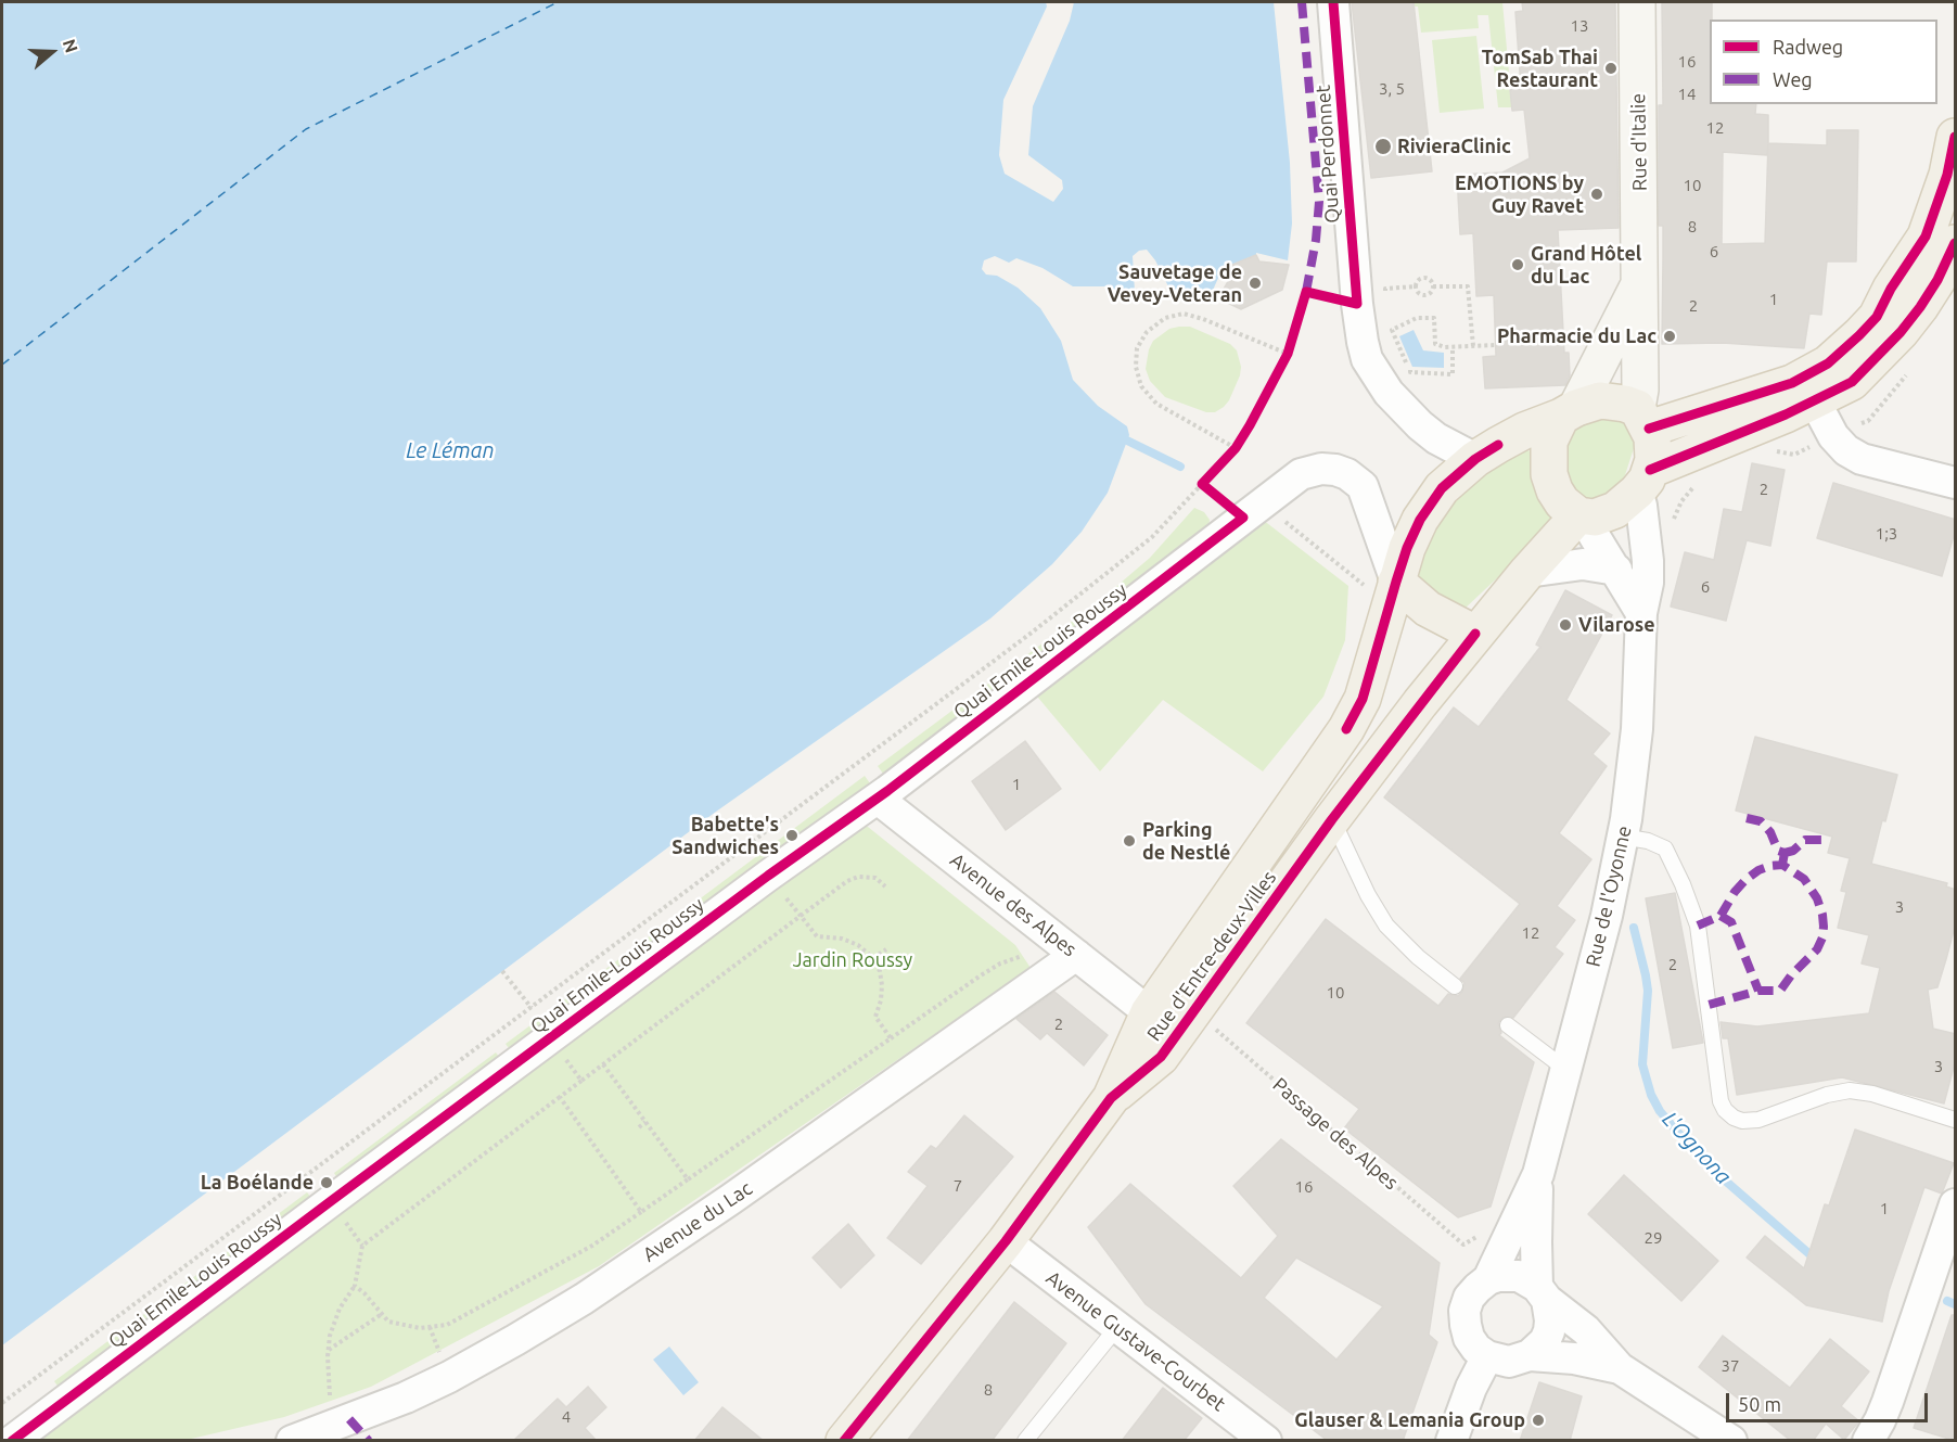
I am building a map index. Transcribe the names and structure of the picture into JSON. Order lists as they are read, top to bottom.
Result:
{
  "streets": {
    "main road": ["Rue d'Entre-deux-Villes"],
    "street": [
      "Rue d'Italie",
      "Quai Perdonnet",
      "Quai Emile-Louis Roussy",
      "Rue de l'Oyonne",
      "Avenue des Alpes",
      "Avenue du Lac",
      "Avenue Gustave-Courbet"
    ],
    "path": ["Passage des Alpes"]
  },
  "crossings": [
    ["Rue d'Italie", "Rue de l'Oyonne"],
    ["Rue d'Italie", "Rue d'Entre-deux-Villes"],
    ["Quai Perdonnet", "Rue d'Entre-deux-Villes"],
    ["Quai Emile-Louis Roussy", "Avenue des Alpes"],
    ["Quai Emile-Louis Roussy", "Rue d'Entre-deux-Villes"],
    ["Rue de l'Oyonne", "Rue d'Entre-deux-Villes"],
    ["Avenue des Alpes", "Rue d'Entre-deux-Villes"],
    ["Avenue des Alpes", "Avenue du Lac"],
    ["Rue d'Entre-deux-Villes", "Avenue Gustave-Courbet"]
  ],
  "water": ["Le Léman", "L'Ognona"],
  "parks": ["Jardin Roussy"],
  "places": [
    "TomSab Thai Restaurant",
    "RivieraClinic",
    "EMOTIONS by Guy Ravet",
    "Grand Hôtel du Lac",
    "Sauvetage de Vevey-Veteran",
    "Pharmacie du Lac",
    "Vilarose",
    "Babette's Sandwiches",
    "Parking de Nestlé",
    "La Boélande",
    "Glauser & Lemania Group"
  ],
  "house_numbers": [
    "13",
    "16",
    "3, 5",
    "14",
    "12",
    "10",
    "8",
    "6",
    "1",
    "2",
    "2",
    "1;3",
    "6",
    "1",
    "3",
    "12",
    "2",
    "10",
    "2",
    "3",
    "7",
    "16",
    "1",
    "29",
    "37",
    "8",
    "4"
  ],
  "legend": ["Radweg", "Weg"],
  "scale_bar": "50 m",
  "north": "right"
}
